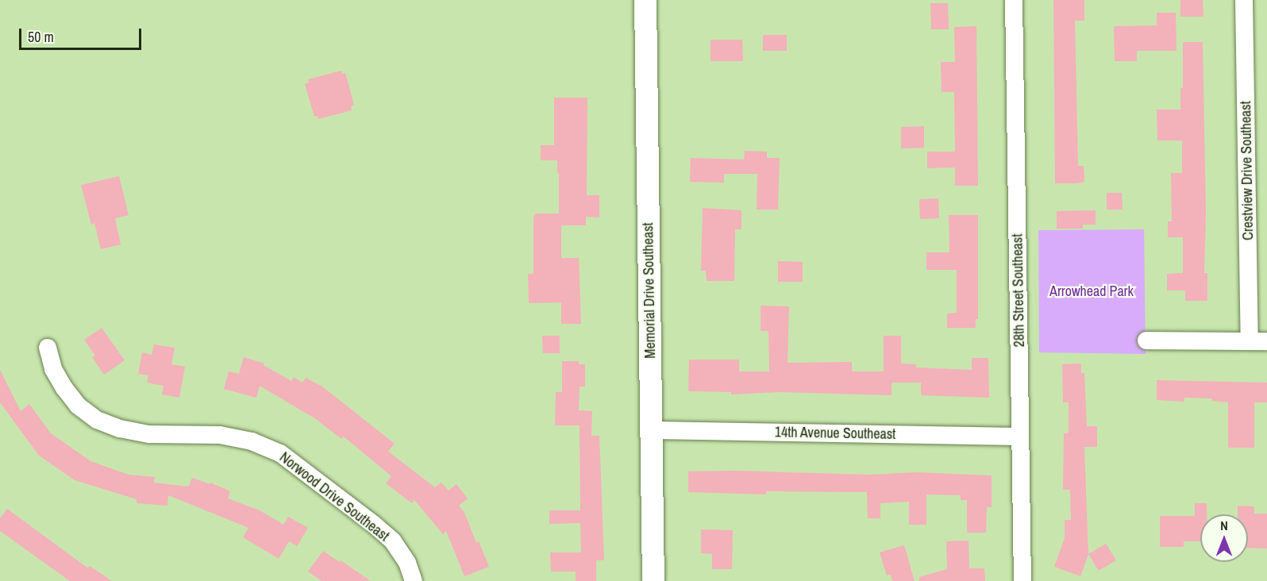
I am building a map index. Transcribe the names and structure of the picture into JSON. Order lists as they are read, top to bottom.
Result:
{
  "streets": {
    "street": [
      "Crestview Drive Southeast",
      "Memorial Drive Southeast",
      "28th Street Southeast",
      "14th Avenue Southeast",
      "Norwood Drive Southeast"
    ]
  },
  "crossings": [
    ["Memorial Drive Southeast", "14th Avenue Southeast"],
    ["28th Street Southeast", "14th Avenue Southeast"]
  ],
  "parks": ["Arrowhead Park"],
  "scale_bar": "50 m",
  "north": "top"
}
